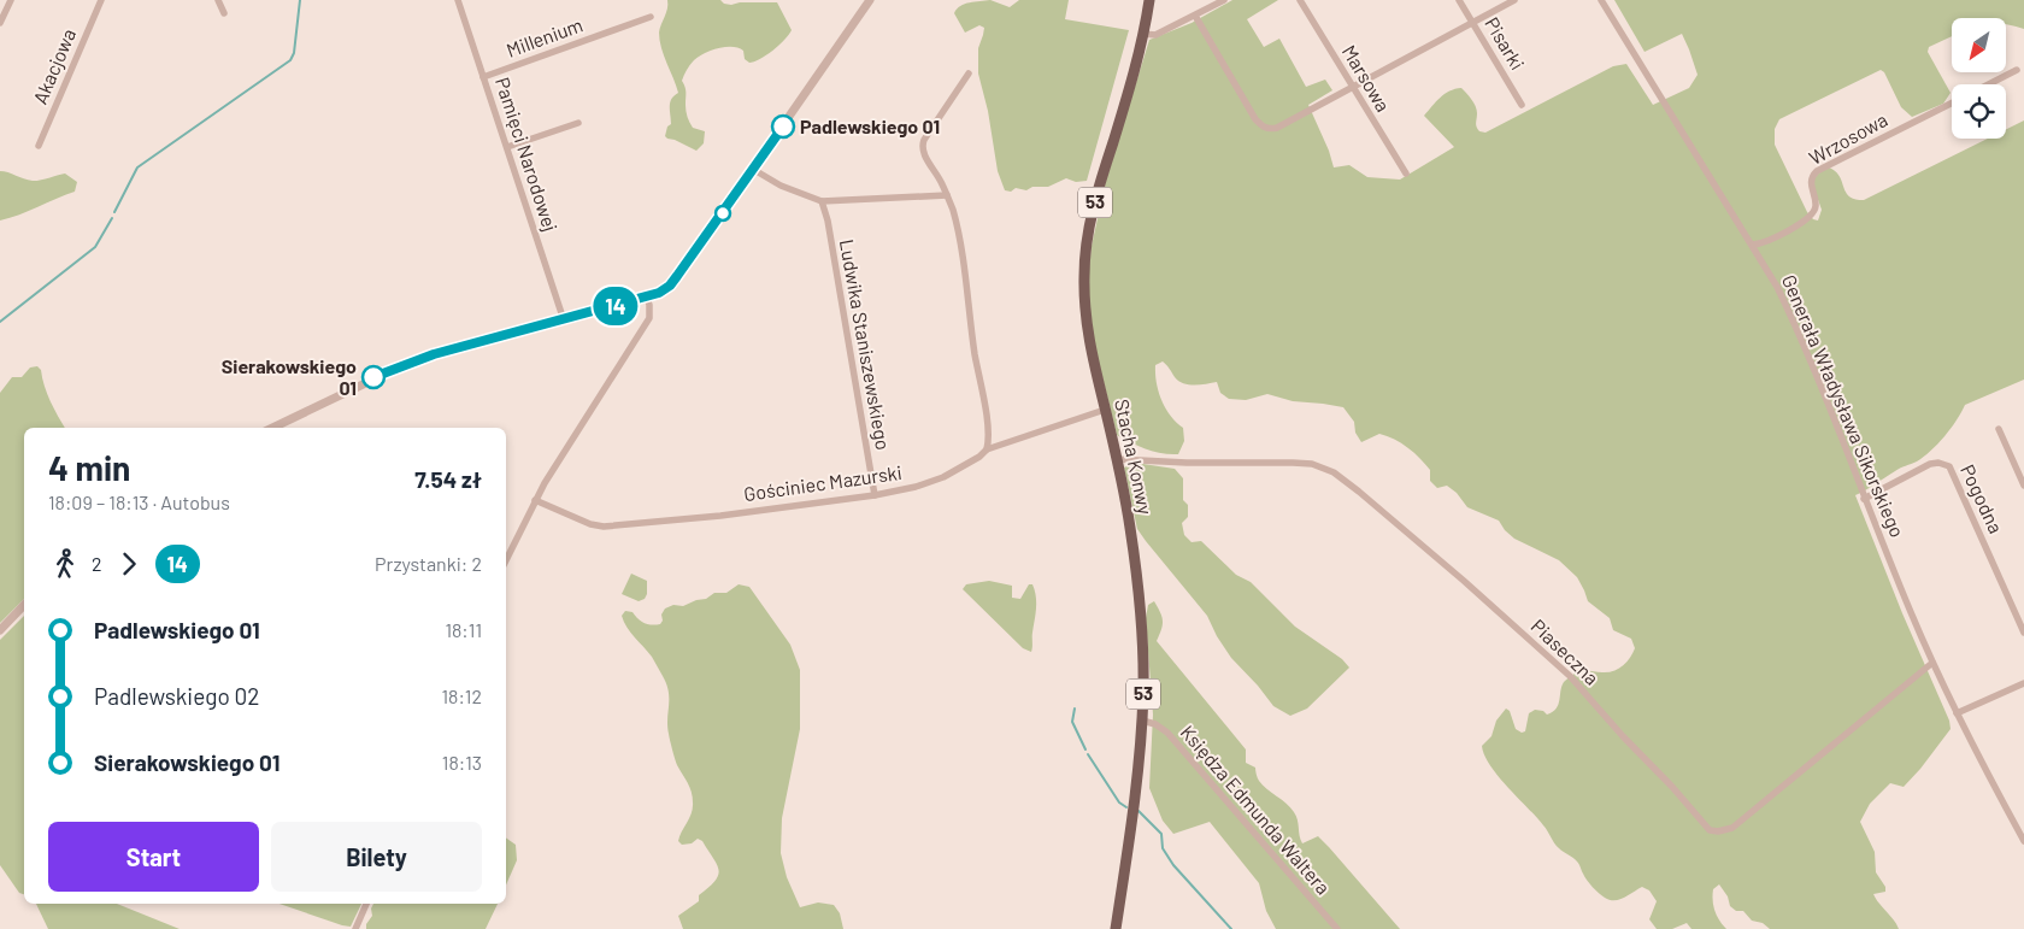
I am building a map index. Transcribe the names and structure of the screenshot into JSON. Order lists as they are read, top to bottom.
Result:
{
  "streets": {
    "main road": ["53", "Stacha Konwy"],
    "street": [
      "Millenium",
      "Pisarki",
      "Akacjowa",
      "Marsowa",
      "Wrzosowa",
      "Pamięci Narodowej",
      "Ludwika Staniszewskiego",
      "Generała Władysława Sikorskiego",
      "Gościniec Mazurski",
      "Pogodna",
      "Piaseczna",
      "Księdza Edmunda Waltera"
    ]
  },
  "crossings": [
    ["Millenium", "Pamięci Narodowej"],
    ["Wrzosowa", "Generała Władysława Sikorskiego"],
    ["Ludwika Staniszewskiego", "Gościniec Mazurski"],
    ["Generała Władysława Sikorskiego", "Pogodna"],
    ["Generała Władysława Sikorskiego", "Piaseczna"],
    ["Stacha Konwy", "Gościniec Mazurski"],
    ["Stacha Konwy", "Piaseczna"],
    ["Stacha Konwy", "Księdza Edmunda Waltera"]
  ],
  "places": ["Padlewskiego 01", "Sierakowskiego 01"],
  "lines": ["bus line 14"],
  "north": "bottom left",
  "page": {
    "on_map": "14",
    "heading": ["4 min", "18:09 – 18:13 · Autobus", "7.54 zł"],
    "legs": ["2", "14", "Przystanki: 2"],
    "list": [
      {
        "name": "Padlewskiego 01",
        "value": "18:11"
      },
      {
        "name": "Padlewskiego 02",
        "value": "18:12"
      },
      {
        "name": "Sierakowskiego 01",
        "value": "18:13"
      }
    ],
    "buttons": ["Start", "Bilety"]
  }
}
